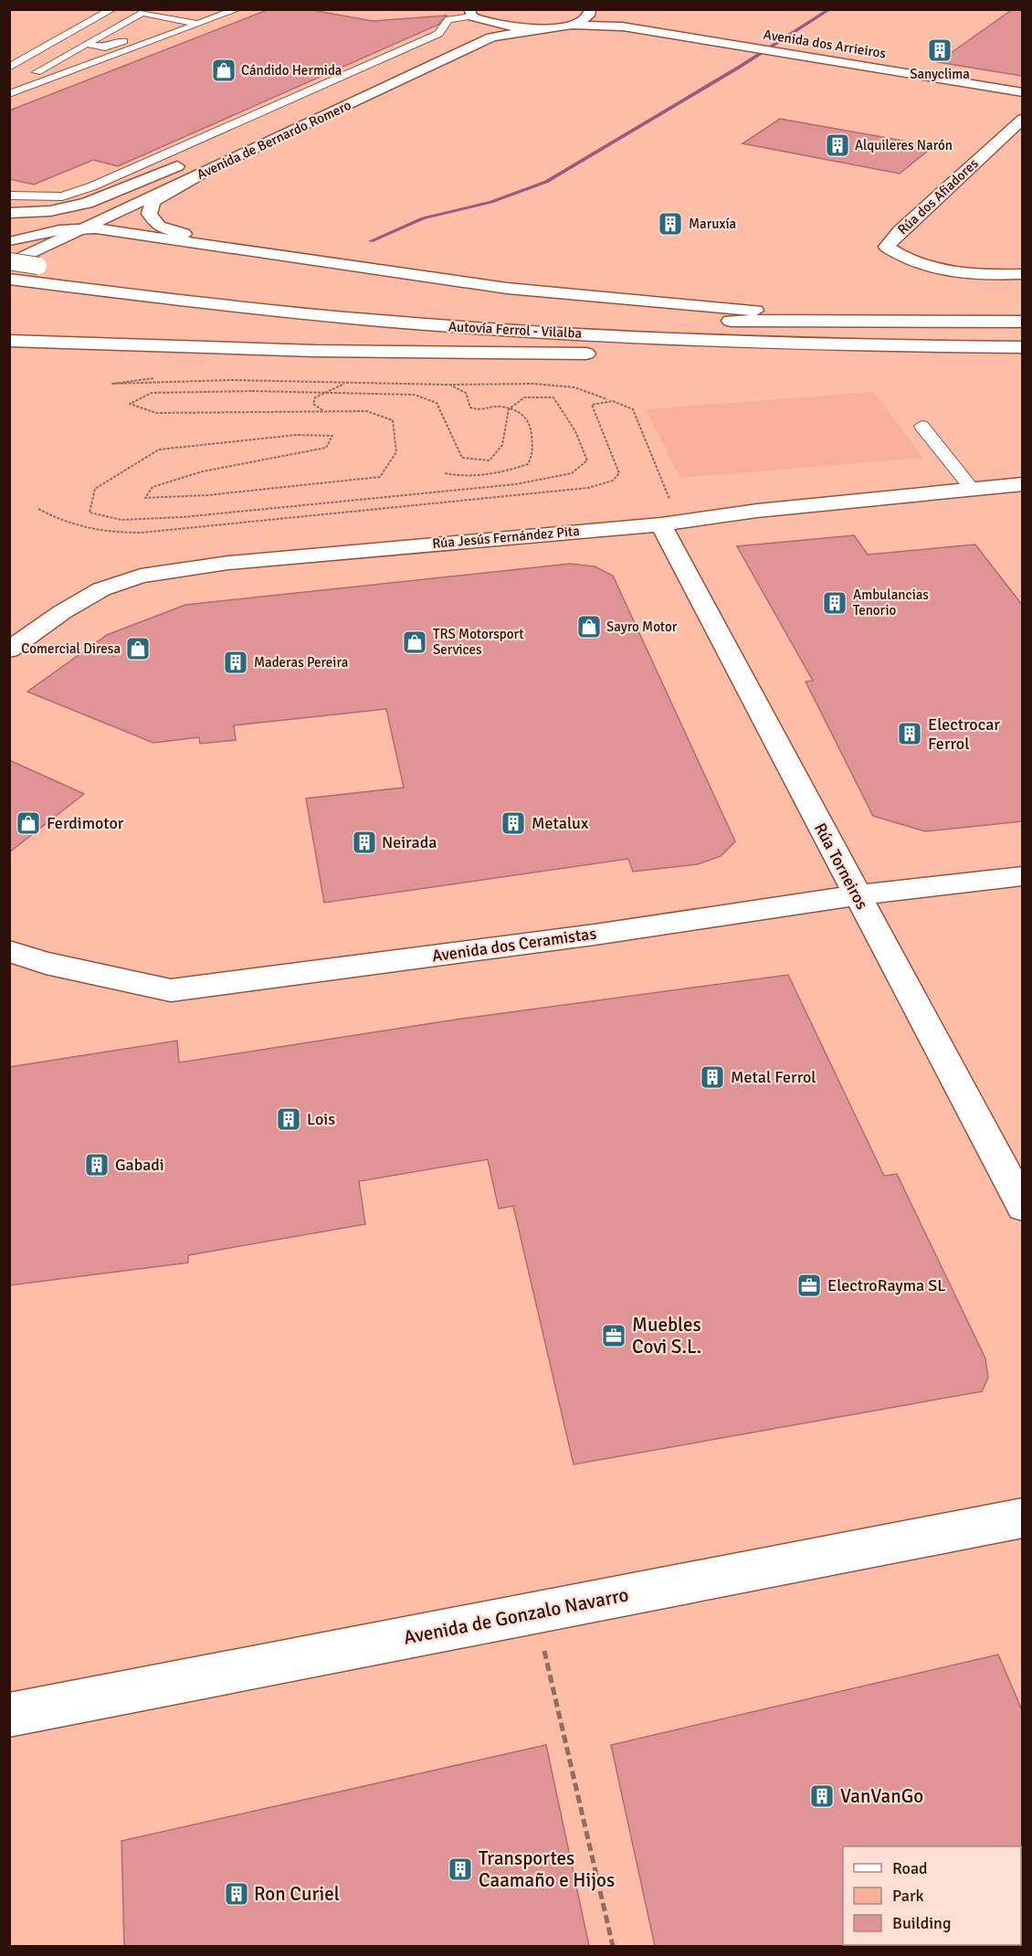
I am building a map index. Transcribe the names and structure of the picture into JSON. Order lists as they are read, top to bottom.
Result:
{
  "streets": {
    "main road": [
      "Avenida dos Arrieiros",
      "Avenida de Bernardo Romero",
      "Rúa dos Afiadores",
      "Autovía Ferrol - Vilalba",
      "Rúa Jesús Fernández Pita",
      "Rúa Torneiros",
      "Avenida dos Ceramistas",
      "Avenida de Gonzalo Navarro"
    ]
  },
  "crossings": [
    ["Rúa Jesús Fernández Pita", "Rúa Torneiros"],
    ["Rúa Torneiros", "Avenida dos Ceramistas"]
  ],
  "places": {
    "building": [
      "Sanyclima",
      "Alquileres Narón",
      "Maruxía",
      "Ambulancias Tenorio",
      "Maderas Pereira",
      "Electrocar Ferrol",
      "Metalux",
      "Neirada",
      "Metal Ferrol",
      "Lois",
      "Gabadi",
      "VanVanGo",
      "Transportes Caamaño e Hijos",
      "Ron Curiel"
    ],
    "shop": [
      "Cándido Hermida",
      "Sayro Motor",
      "TRS Motorsport Services",
      "Comercial Diresa",
      "Ferdimotor"
    ],
    "office": ["ElectroRayma SL", "Muebles Covi S.L."]
  },
  "legend": ["Road", "Park", "Building"]
}
